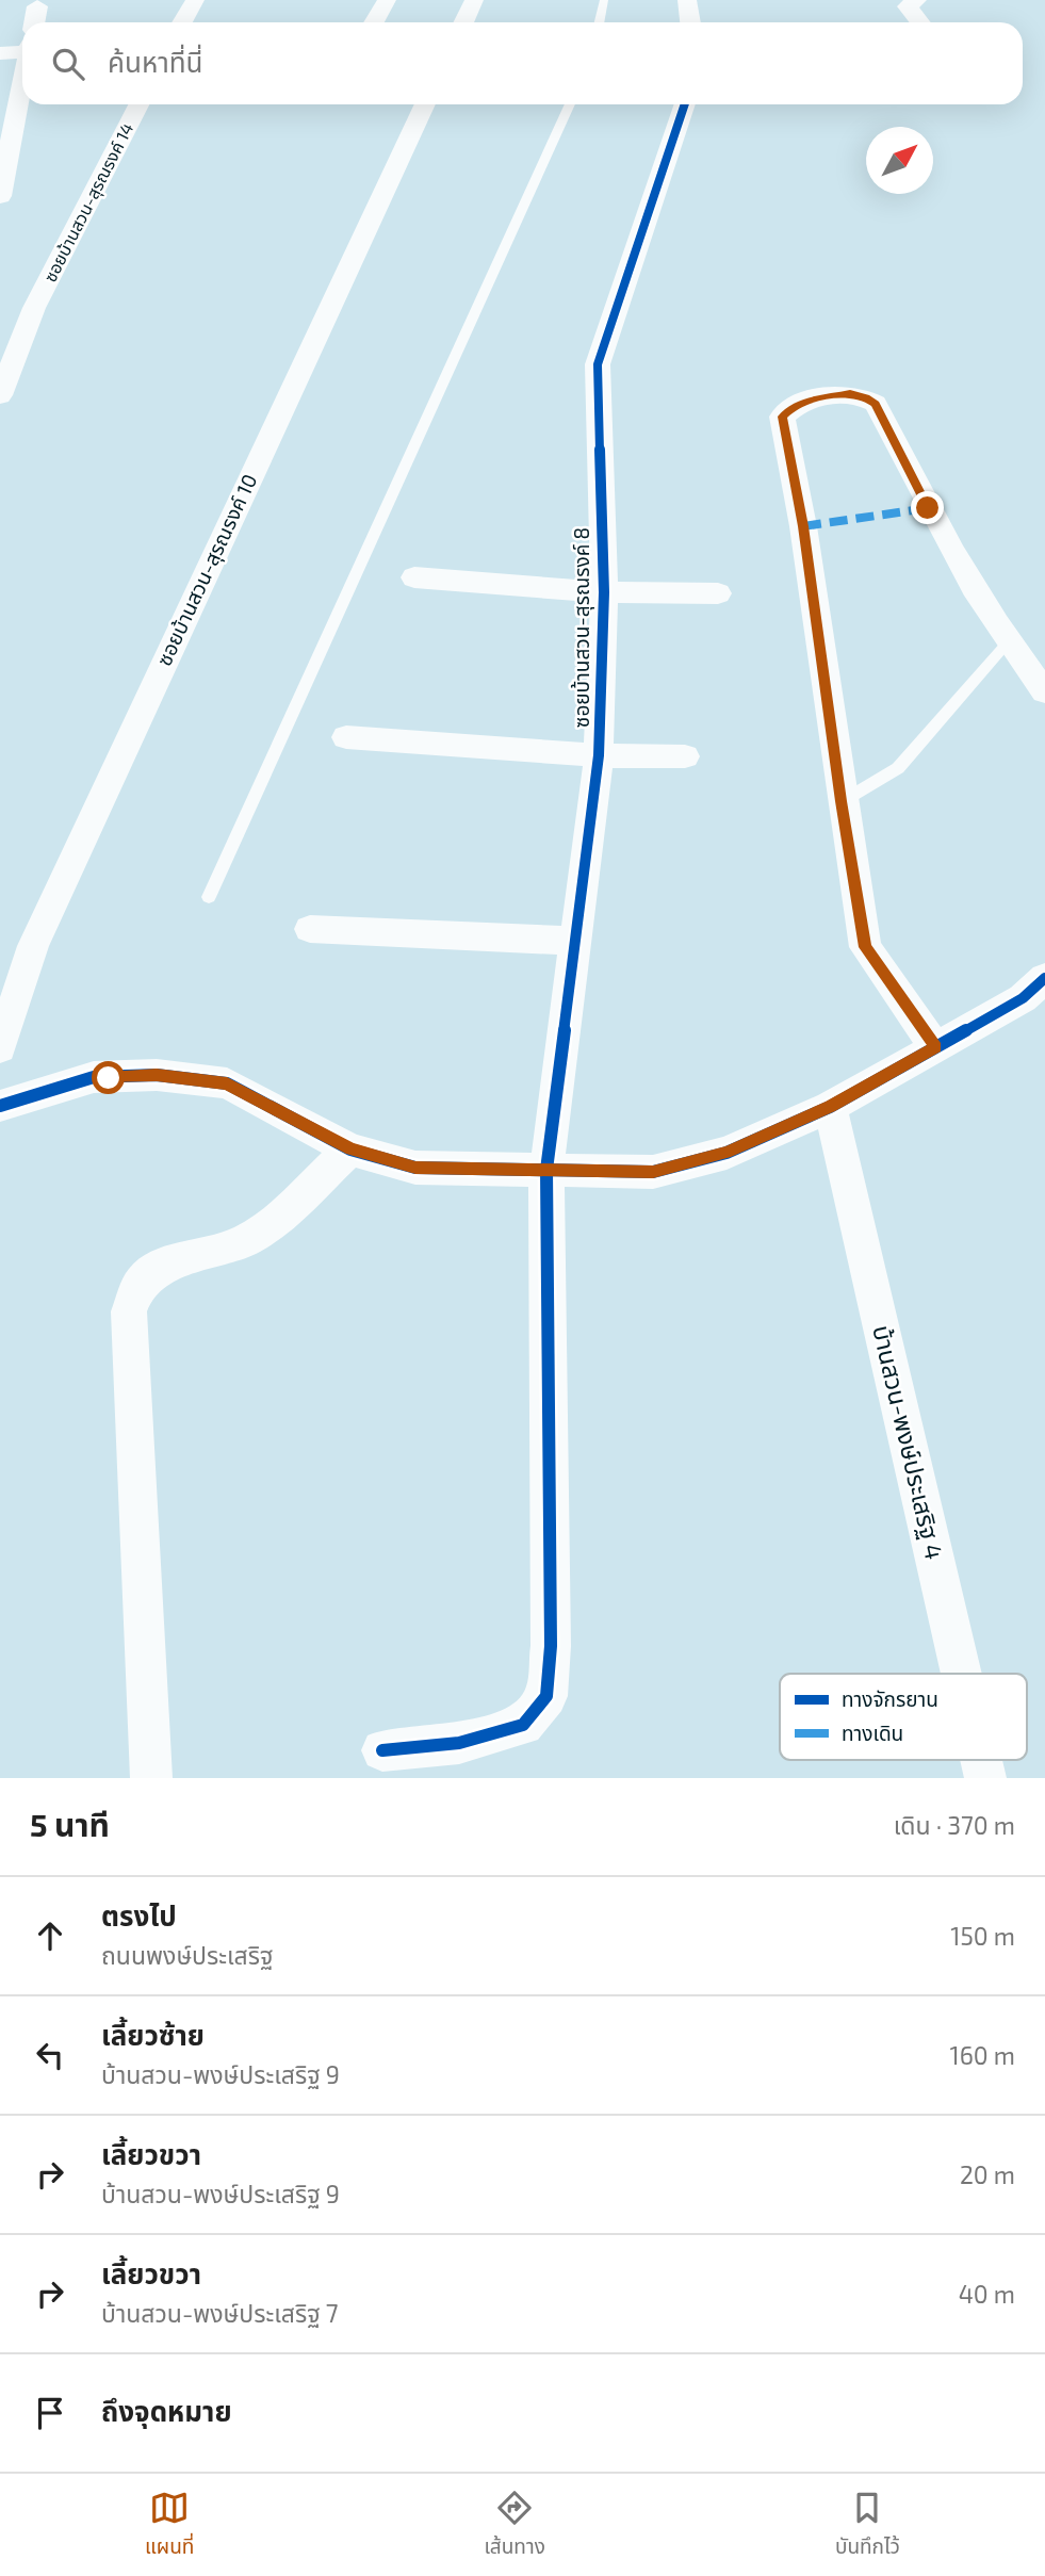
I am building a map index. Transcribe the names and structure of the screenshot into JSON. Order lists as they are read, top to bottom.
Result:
{
  "streets": {
    "street": [
      "ซอยบ้านสวน-สุรณรงค์ 14",
      "ซอยบ้านสวน-สุรณรงค์ 10",
      "ซอยบ้านสวน-สุรณรงค์ 8",
      "บ้านสวน-พงษ์ประเสริฐ 4"
    ]
  },
  "legend": ["ทางจักรยาน", "ทางเดิน"],
  "north": "top right",
  "page": {
    "search": "ค้นหาที่นี่",
    "heading": ["5 นาที", "เดิน · 370 m"],
    "list": [
      ["ตรงไป", "ถนนพงษ์ประเสริฐ", "150 m"],
      ["เลี้ยวซ้าย", "บ้านสวน-พงษ์ประเสริฐ 9", "160 m"],
      ["เลี้ยวขวา", "บ้านสวน-พงษ์ประเสริฐ 9", "20 m"],
      ["เลี้ยวขวา", "บ้านสวน-พงษ์ประเสริฐ 7", "40 m"],
      "ถึงจุดหมาย"
    ],
    "nav": ["แผนที่", "เส้นทาง", "บันทึกไว้"]
  }
}
